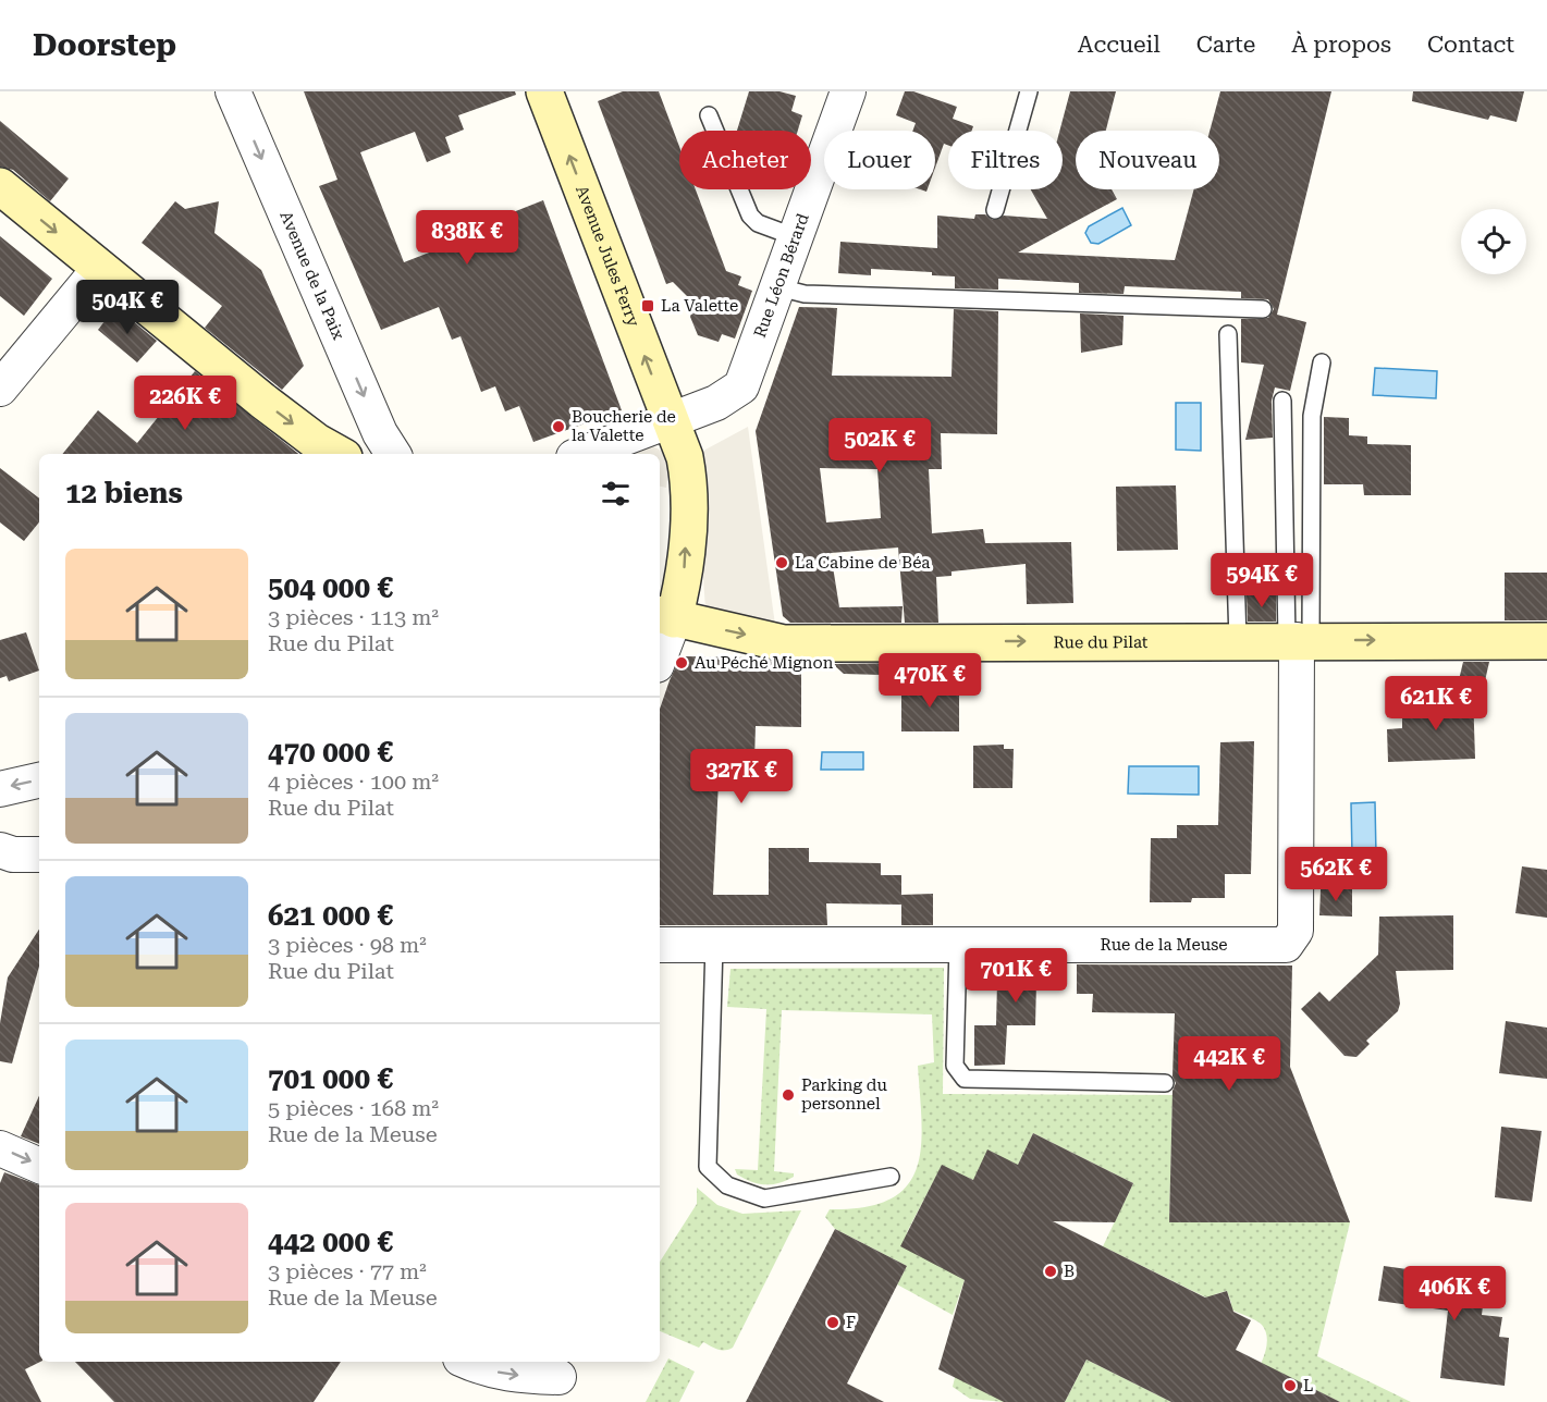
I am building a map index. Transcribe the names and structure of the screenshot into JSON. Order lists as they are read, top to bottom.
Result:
{
  "streets": {
    "main road": ["Avenue Jules Ferry", "Rue du Pilat"],
    "street": ["Avenue de la Paix", "Rue Léon Bérard", "Rue de la Meuse"]
  },
  "crossings": [
    ["Avenue Jules Ferry", "Rue Léon Bérard"],
    ["Avenue Jules Ferry", "Rue du Pilat"],
    ["Rue du Pilat", "Rue de la Meuse"]
  ],
  "one_way": ["Avenue Jules Ferry", "Avenue de la Paix", "Rue du Pilat"],
  "places": {
    "transit": ["La Valette"],
    "other": [
      "Boucherie de la Valette",
      "La Cabine de Béa",
      "Au Péché Mignon",
      "Parking du personnel",
      "B",
      "F",
      "L"
    ]
  },
  "page": {
    "header": "Doorstep",
    "nav": [
      "Accueil",
      "Carte",
      "À propos",
      "Contact"
    ],
    "chip": [
      "Acheter",
      "Louer",
      "Filtres",
      "Nouveau"
    ],
    "price": [
      "838K €",
      "504K €",
      "226K €",
      "502K €",
      "594K €",
      "470K €",
      "621K €",
      "327K €",
      "562K €",
      "701K €",
      "442K €",
      "406K €"
    ],
    "heading": "12 biens",
    "list": [
      {
        "name": "504 000 €",
        "note": "3 pièces · 113 m² · Rue du Pilat"
      },
      {
        "name": "470 000 €",
        "note": "4 pièces · 100 m² · Rue du Pilat"
      },
      {
        "name": "621 000 €",
        "note": "3 pièces · 98 m² · Rue du Pilat"
      },
      {
        "name": "701 000 €",
        "note": "5 pièces · 168 m² · Rue de la Meuse"
      },
      {
        "name": "442 000 €",
        "note": "3 pièces · 77 m² · Rue de la Meuse"
      }
    ]
  }
}
